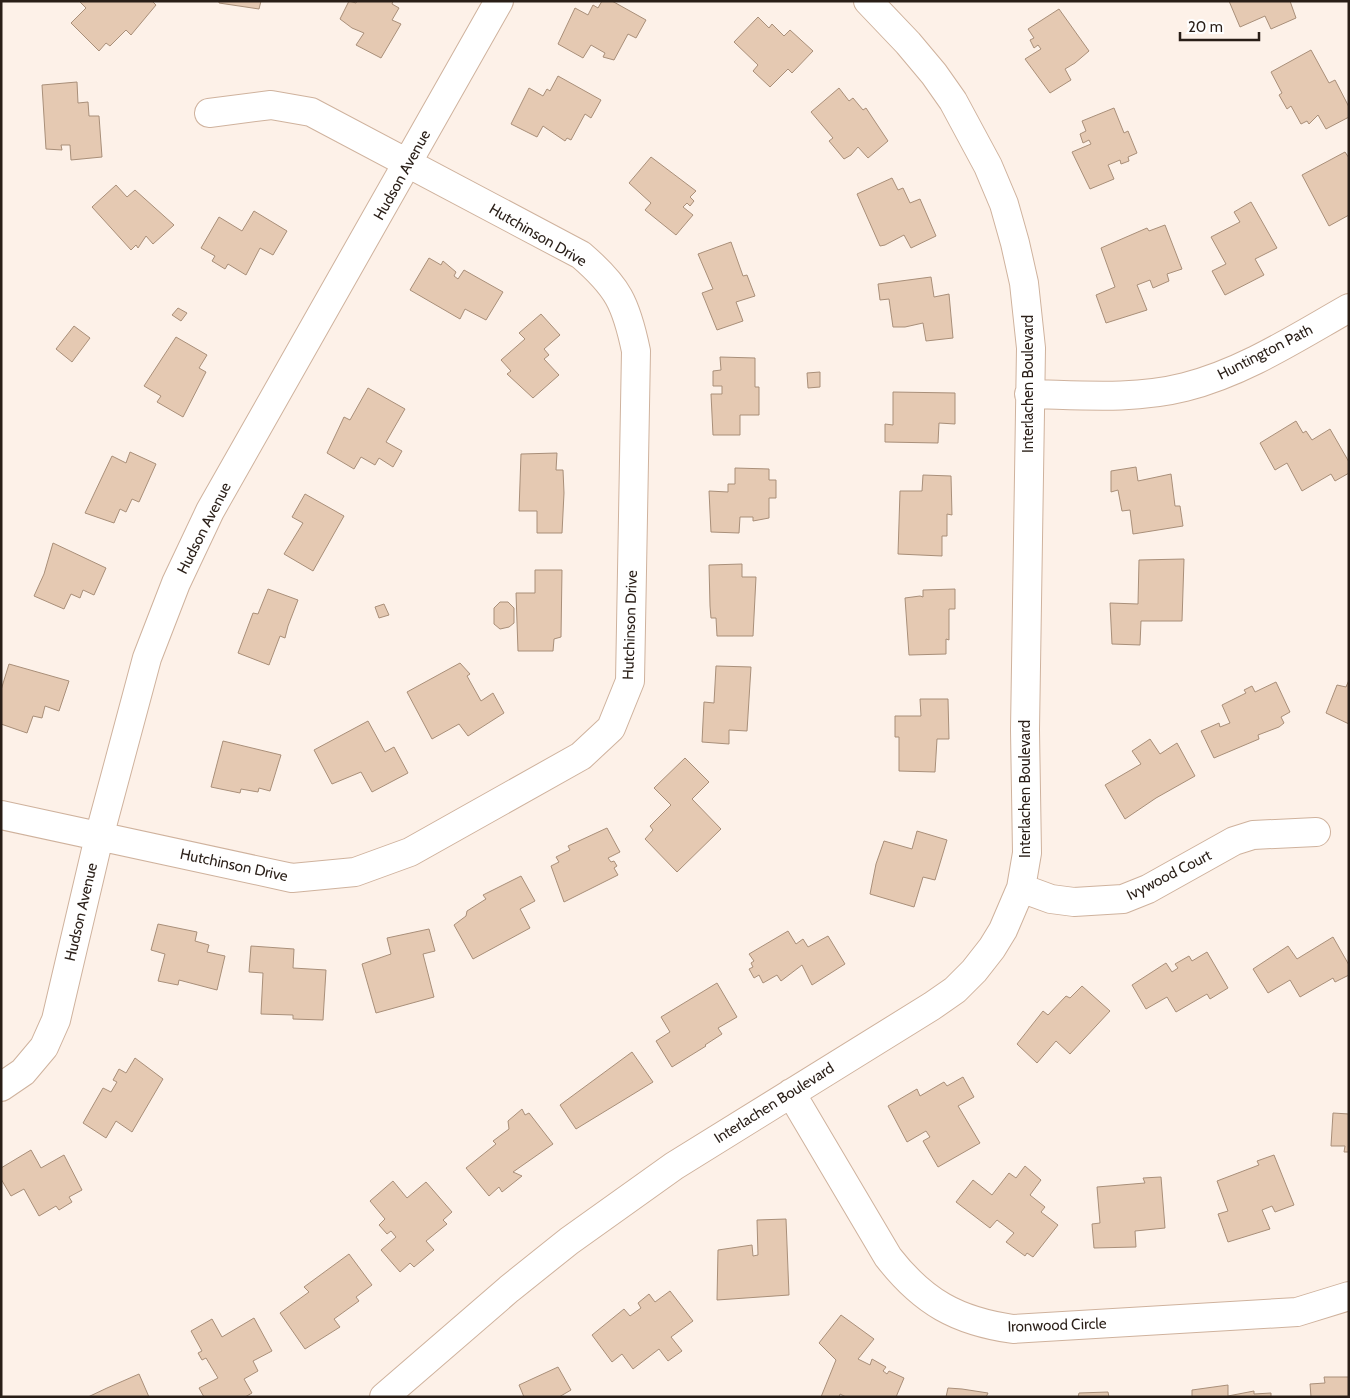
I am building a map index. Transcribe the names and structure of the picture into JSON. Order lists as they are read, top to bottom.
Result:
{
  "streets": {
    "street": [
      "Hudson Avenue",
      "Hutchinson Drive",
      "Huntington Path",
      "Interlachen Boulevard",
      "Ivywood Court",
      "Ironwood Circle"
    ]
  },
  "crossings": [
    ["Hudson Avenue", "Hutchinson Drive"],
    ["Huntington Path", "Interlachen Boulevard"],
    ["Interlachen Boulevard", "Ivywood Court"],
    ["Interlachen Boulevard", "Ironwood Circle"]
  ],
  "scale_bar": "20 m"
}
